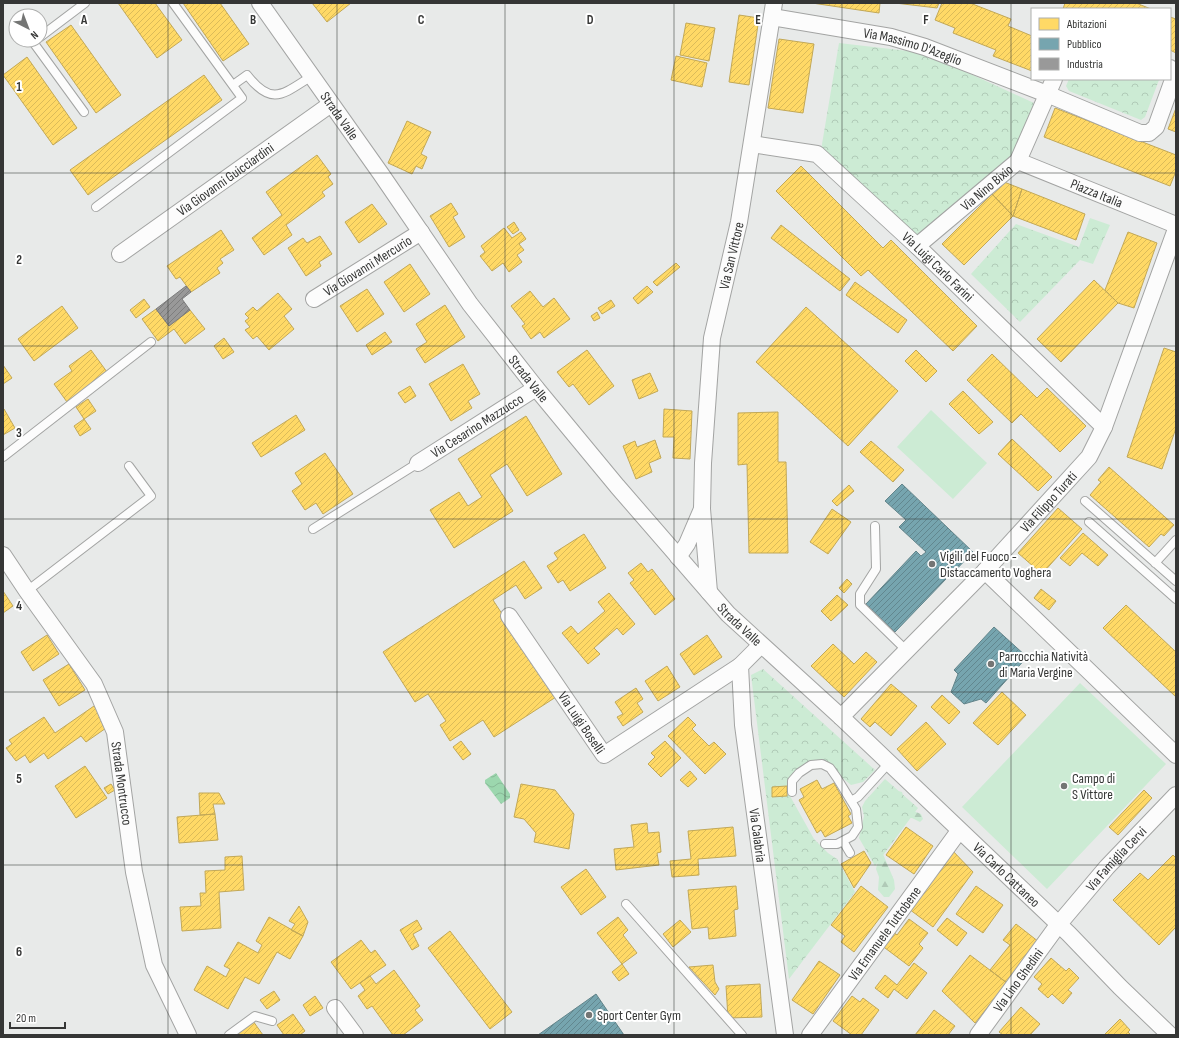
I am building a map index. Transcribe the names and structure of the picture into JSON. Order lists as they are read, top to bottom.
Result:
{
  "streets": {
    "street": [
      "Via Massimo D'Azeglio",
      "Strada Valle",
      "Via Giovanni Guicciardini",
      "Via Nino Bixio",
      "Piazza Italia",
      "Via San Vittore",
      "Via Giovanni Mercurio",
      "Via Luigi Carlo Farini",
      "Via Cesarino Mazzucco",
      "Via Filippo Turati",
      "Via Luigi Boselli",
      "Strada Montrucco",
      "Via Calabria",
      "Via Famiglia Cervi",
      "Via Carlo Cattaneo",
      "Via Emanuele Tuttobene",
      "Via Lino Ghedini"
    ]
  },
  "crossings": [
    ["Via Massimo D'Azeglio", "Via Nino Bixio"],
    ["Via Massimo D'Azeglio", "Via San Vittore"],
    ["Strada Valle", "Via Giovanni Guicciardini"],
    ["Strada Valle", "Via San Vittore"],
    ["Strada Valle", "Via Giovanni Mercurio"],
    ["Strada Valle", "Via Cesarino Mazzucco"],
    ["Strada Valle", "Via Filippo Turati"],
    ["Strada Valle", "Via Carlo Cattaneo"],
    ["Via Nino Bixio", "Piazza Italia"],
    ["Via Nino Bixio", "Via Luigi Carlo Farini"],
    ["Piazza Italia", "Via Filippo Turati"],
    ["Via San Vittore", "Via Luigi Carlo Farini"],
    ["Via Luigi Carlo Farini", "Via Filippo Turati"],
    ["Via Filippo Turati", "Via Carlo Cattaneo"],
    ["Via Luigi Boselli", "Via Calabria"],
    ["Via Famiglia Cervi", "Via Carlo Cattaneo"],
    ["Via Famiglia Cervi", "Via Lino Ghedini"],
    ["Via Carlo Cattaneo", "Via Emanuele Tuttobene"],
    ["Via Carlo Cattaneo", "Via Lino Ghedini"]
  ],
  "places": [
    "Vigili del Fuoco - Distaccamento Voghera",
    "Parrocchia Natività di Maria Vergine",
    "Campo di S Vittore",
    "Sport Center Gym"
  ],
  "legend": ["Abitazioni", "Pubblico", "Industria"],
  "scale_bar": "20 m",
  "north": "bottom right",
  "grid": {
    "columns": [
      "A",
      "B",
      "C",
      "D",
      "E",
      "F"
    ],
    "rows": [
      "1",
      "2",
      "3",
      "4",
      "5",
      "6"
    ]
  }
}
